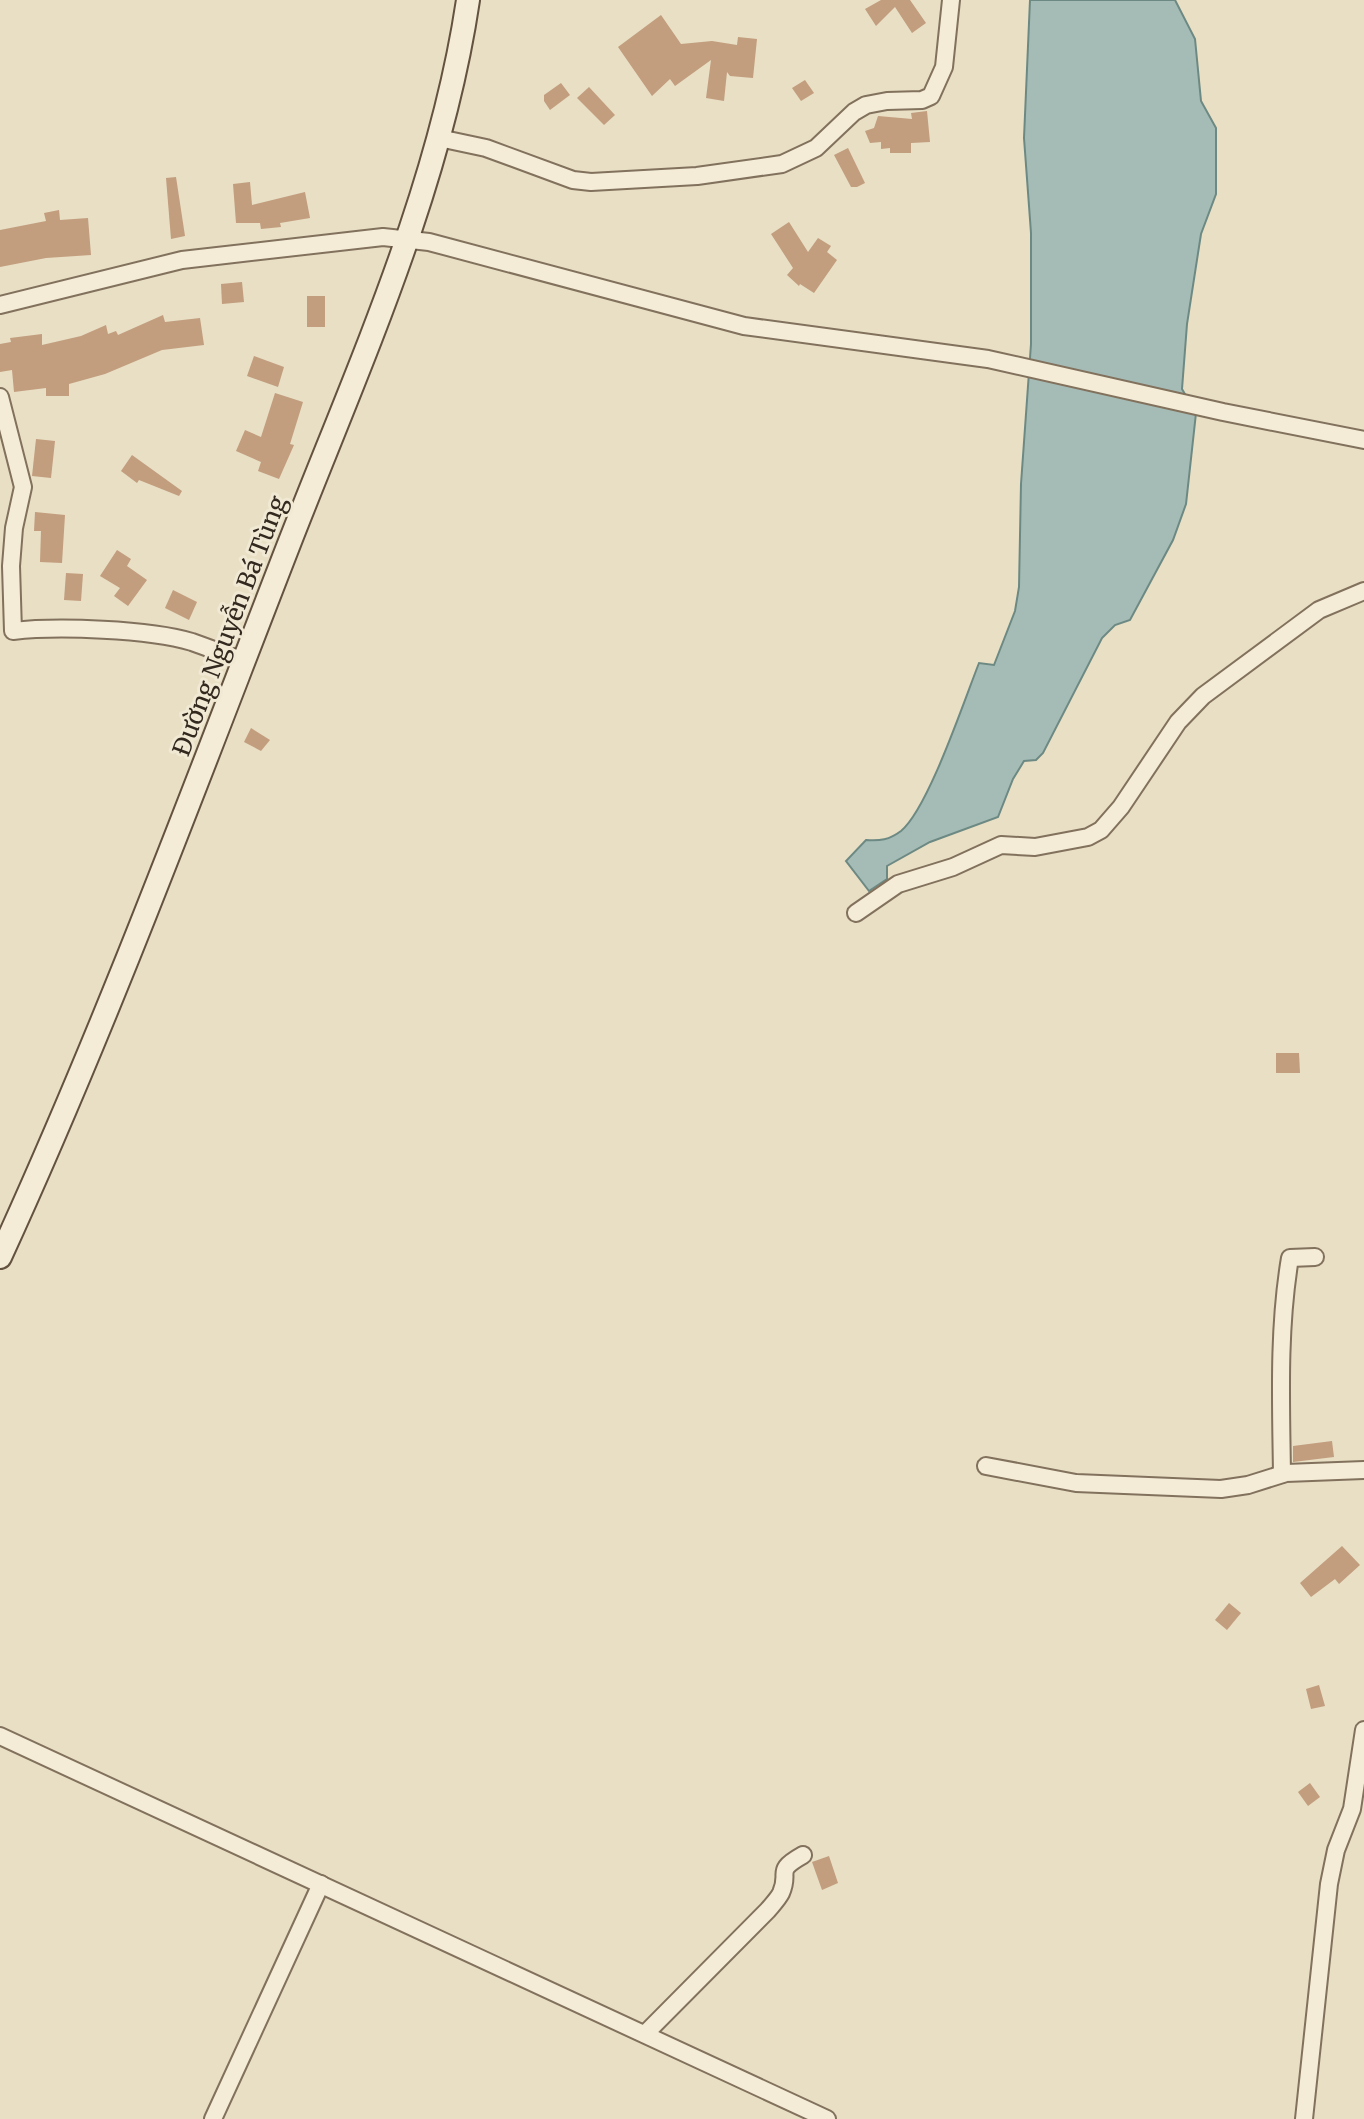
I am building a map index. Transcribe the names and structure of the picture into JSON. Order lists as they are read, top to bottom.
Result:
{
  "streets": {
    "main road": ["Đường Nguyễn Bá Tùng"]
  }
}
